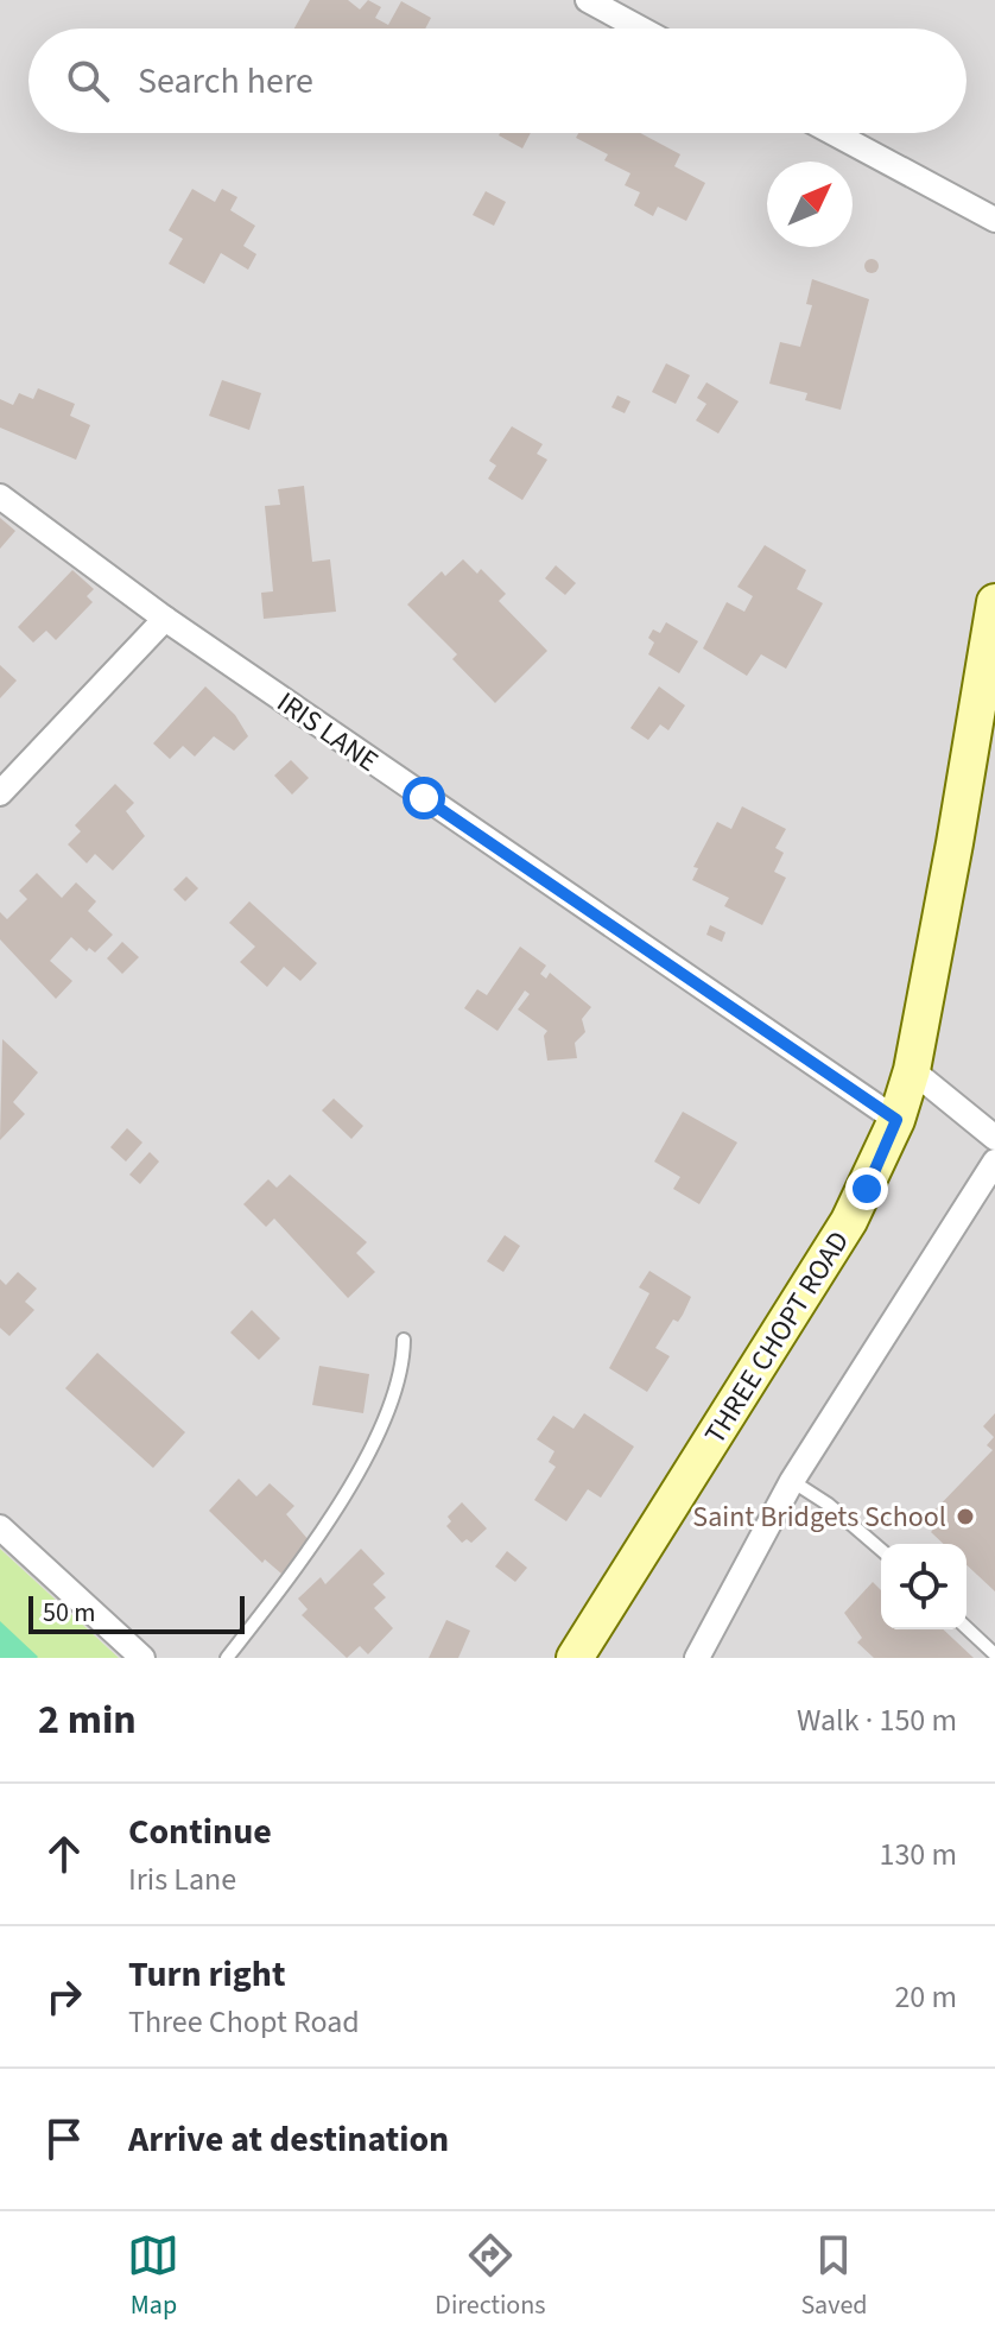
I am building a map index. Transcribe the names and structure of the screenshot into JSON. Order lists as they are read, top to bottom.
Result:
{
  "streets": {
    "main road": ["THREE CHOPT ROAD"],
    "street": ["IRIS LANE"]
  },
  "crossings": [
    ["IRIS LANE", "THREE CHOPT ROAD"]
  ],
  "places": ["Saint Bridgets School"],
  "scale_bar": "50 m",
  "north": "top right",
  "page": {
    "search": "Search here",
    "scale": "50 m",
    "heading": ["2 min", "Walk · 150 m"],
    "list": [
      ["Continue", "Iris Lane", "130 m"],
      ["Turn right", "Three Chopt Road", "20 m"],
      "Arrive at destination"
    ],
    "nav": ["Map", "Directions", "Saved"]
  }
}
